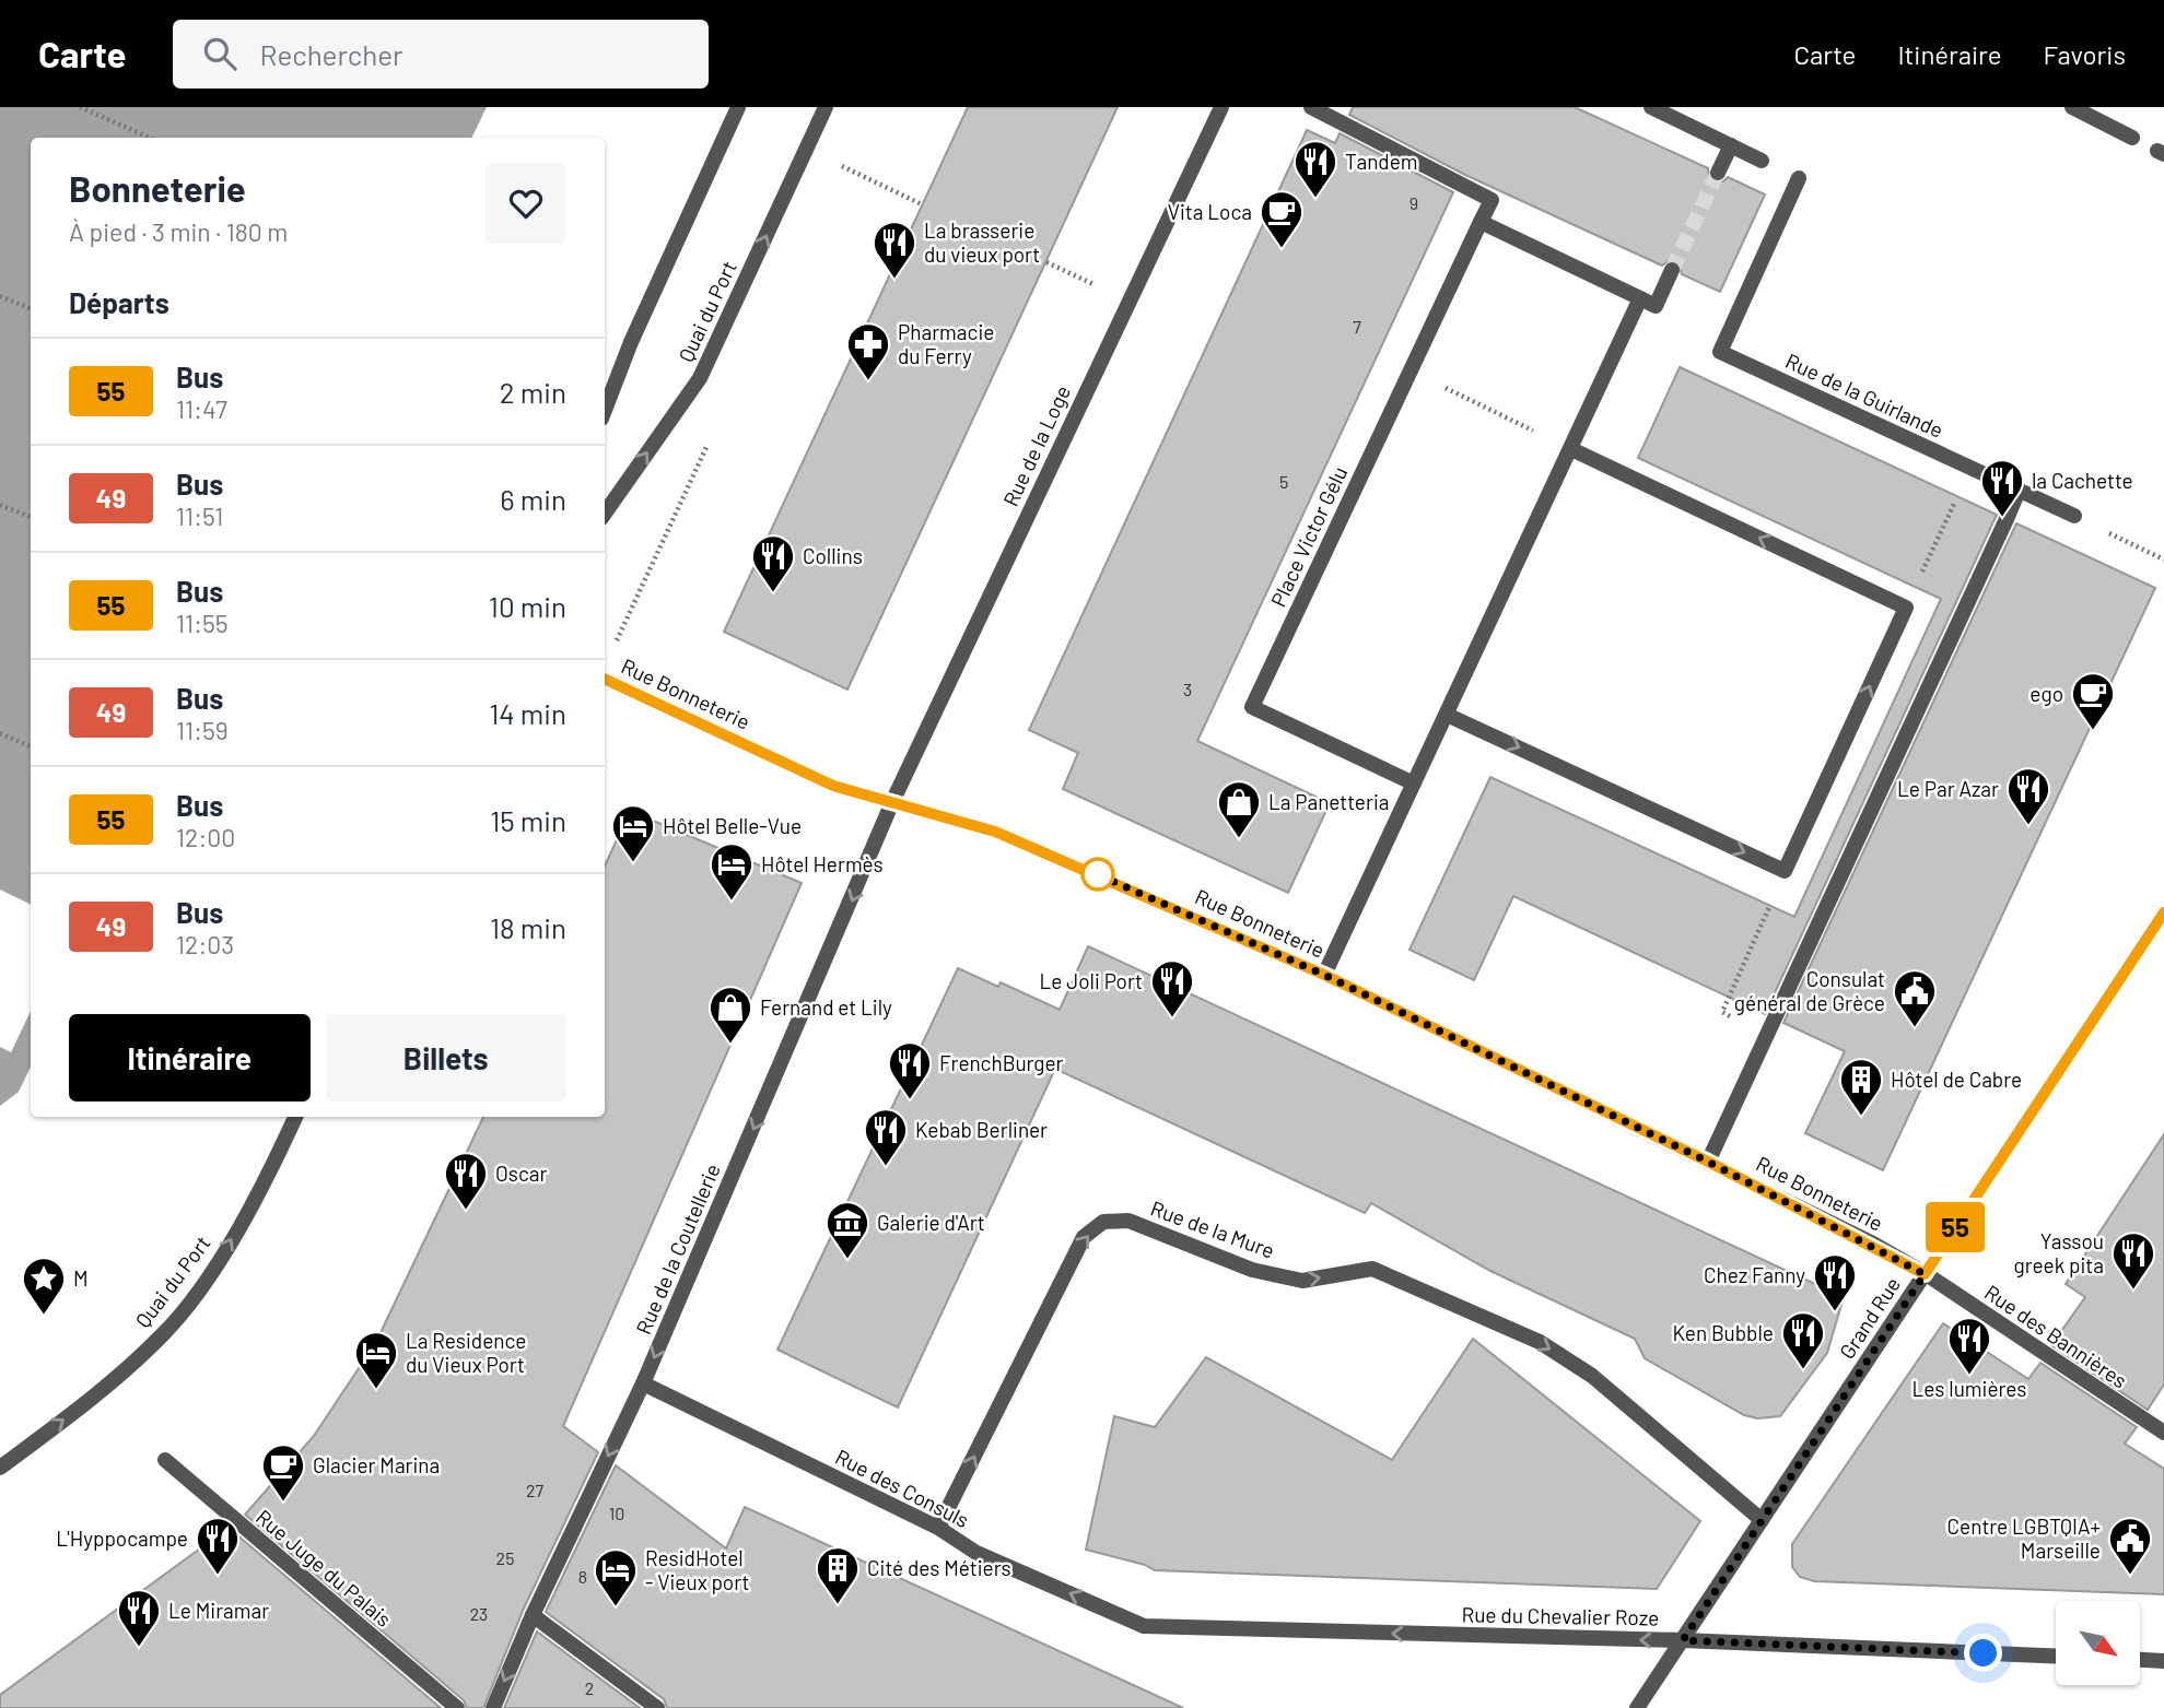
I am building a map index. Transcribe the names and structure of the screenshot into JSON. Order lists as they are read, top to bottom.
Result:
{
  "streets": {
    "street": [
      "Quai du Port",
      "Rue de la Guirlande",
      "Rue de la Loge",
      "Place Victor Gélu",
      "Rue Bonneterie",
      "Rue de la Mure",
      "Rue de la Coutellerie",
      "Grand Rue",
      "Rue des Bannières",
      "Rue des Consuls",
      "Rue Juge du Palais",
      "Rue du Chevalier Roze"
    ]
  },
  "crossings": [
    ["Rue de la Loge", "Rue Bonneterie"],
    ["Rue de la Loge", "Rue de la Coutellerie"],
    ["Rue Bonneterie", "Rue de la Coutellerie"],
    ["Rue Bonneterie", "Grand Rue"],
    ["Rue Bonneterie", "Rue des Bannières"],
    ["Rue de la Mure", "Grand Rue"],
    ["Rue de la Mure", "Rue des Consuls"],
    ["Rue de la Coutellerie", "Rue des Consuls"],
    ["Grand Rue", "Rue des Bannières"],
    ["Grand Rue", "Rue du Chevalier Roze"],
    ["Rue des Consuls", "Rue du Chevalier Roze"]
  ],
  "one_way": ["Rue de la Coutellerie", "Rue des Consuls", "Rue du Chevalier Roze"],
  "places": {
    "restaurant": [
      "Tandem",
      "La brasserie du vieux port",
      "la Cachette",
      "Collins",
      "Le Par Azar",
      "Le Joli Port",
      "FrenchBurger",
      "Kebab Berliner",
      "Oscar",
      "Yassou greek pita",
      "Chez Fanny",
      "Ken Bubble",
      "Les lumières",
      "L'Hyppocampe",
      "Le Miramar"
    ],
    "cafe": ["Vita Loca", "ego", "Glacier Marina"],
    "pharmacy": ["Pharmacie du Ferry"],
    "shop": ["La Panetteria", "Fernand et Lily"],
    "hotel": [
      "Hôtel Belle-Vue",
      "Hôtel Hermès",
      "La Residence du Vieux Port",
      "ResidHotel - Vieux port"
    ],
    "public building": ["Consulat général de Grèce", "Centre LGBTQIA+ Marseille"],
    "building": ["Hôtel de Cabre", "Cité des Métiers"],
    "museum": ["Galerie d'Art"],
    "place": ["M"]
  },
  "lines": ["bus line 55"],
  "house_numbers": [
    "9",
    "7",
    "5",
    "3",
    "27",
    "10",
    "25",
    "8",
    "23",
    "2"
  ],
  "north": "bottom right",
  "page": {
    "header": "Carte",
    "search": "Rechercher",
    "nav": ["Carte", "Itinéraire", "Favoris"],
    "on_map": "55",
    "heading": [
      ["Bonneterie", "À pied · 3 min · 180 m"],
      "Départs"
    ],
    "list": [
      {
        "mark": "55",
        "name": "Bus",
        "note": "11:47",
        "value": "2 min"
      },
      {
        "mark": "49",
        "name": "Bus",
        "note": "11:51",
        "value": "6 min"
      },
      {
        "mark": "55",
        "name": "Bus",
        "note": "11:55",
        "value": "10 min"
      },
      {
        "mark": "49",
        "name": "Bus",
        "note": "11:59",
        "value": "14 min"
      },
      {
        "mark": "55",
        "name": "Bus",
        "note": "12:00",
        "value": "15 min"
      },
      {
        "mark": "49",
        "name": "Bus",
        "note": "12:03",
        "value": "18 min"
      }
    ],
    "buttons": ["Itinéraire", "Billets"]
  }
}
